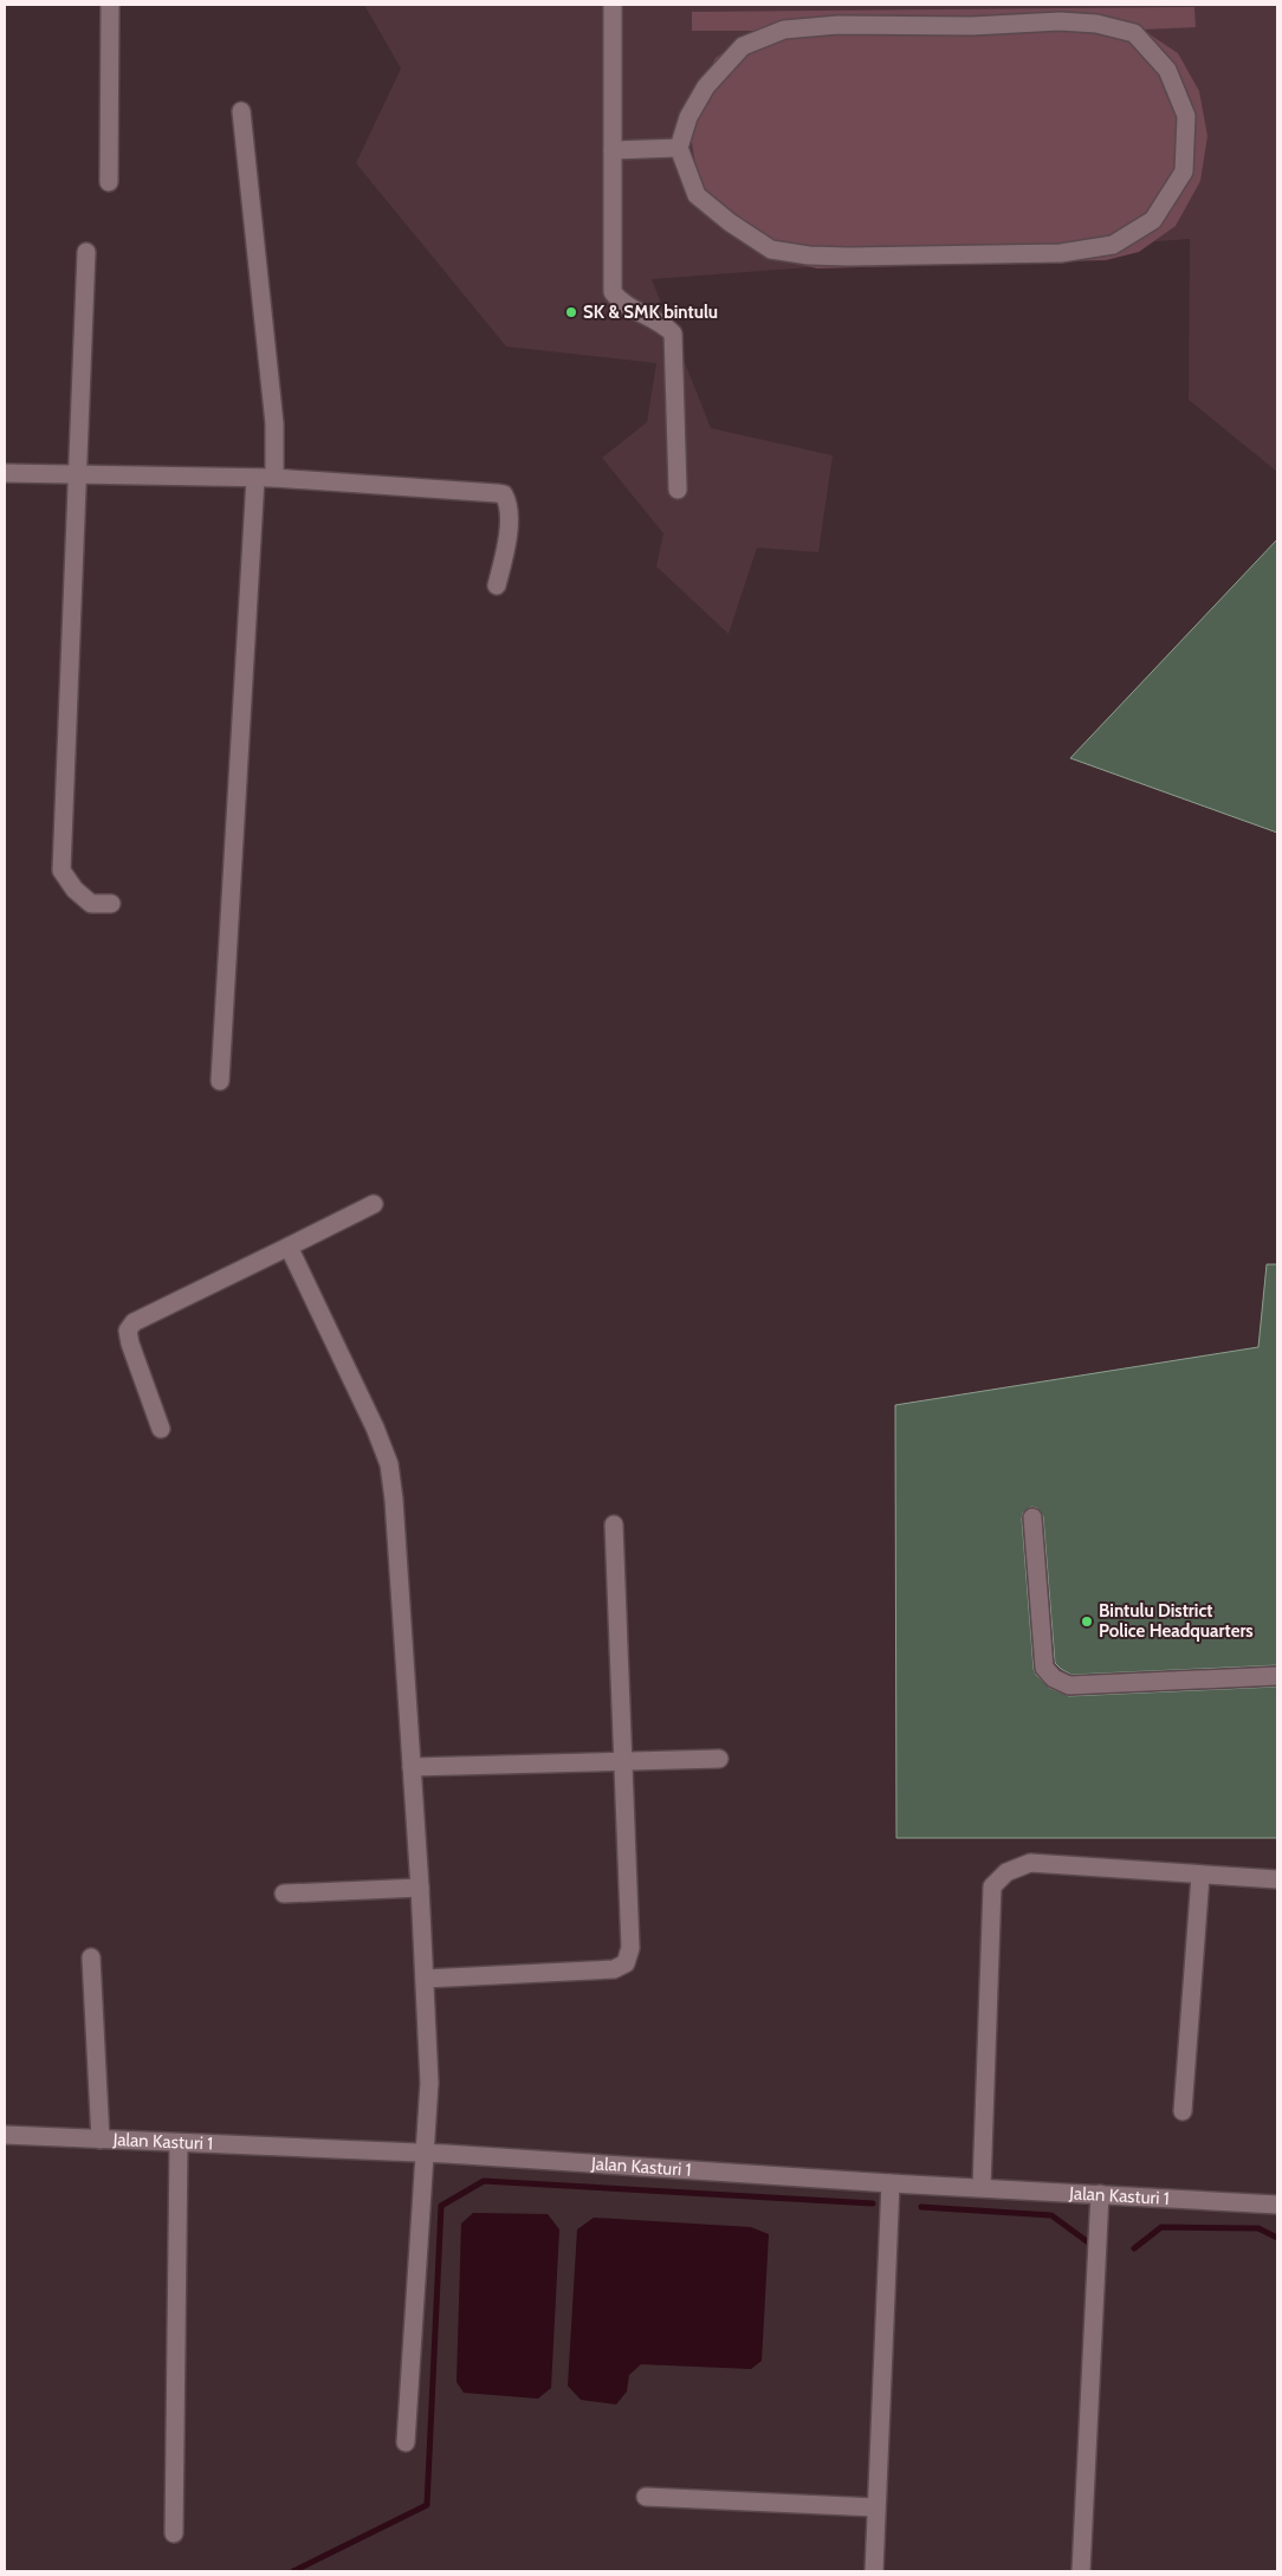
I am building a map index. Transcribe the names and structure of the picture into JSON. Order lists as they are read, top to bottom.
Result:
{
  "streets": {
    "street": ["Jalan Kasturi 1"]
  },
  "places": ["SK & SMK bintulu", "Bintulu District Police Headquarters"]
}
